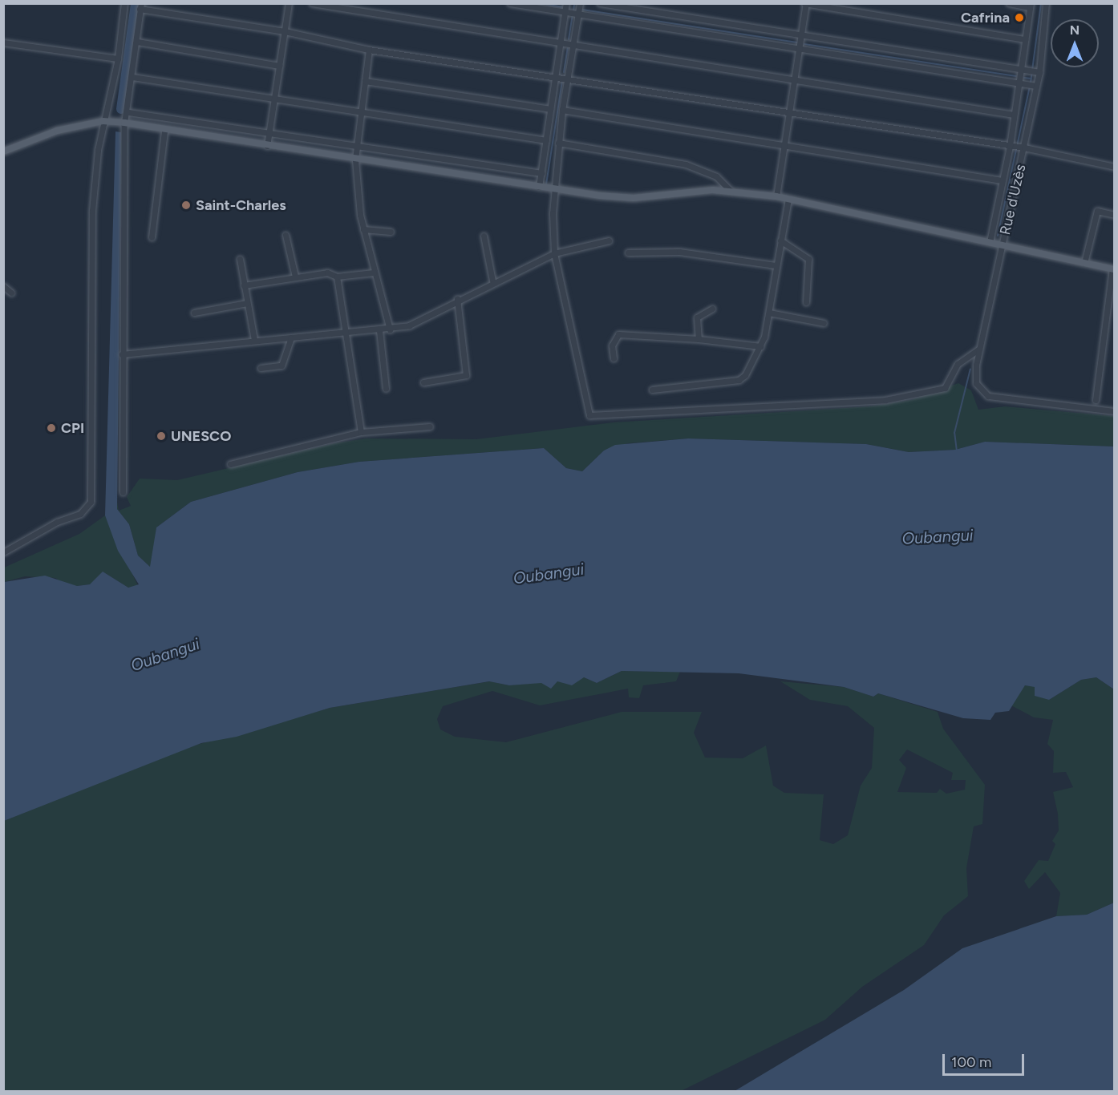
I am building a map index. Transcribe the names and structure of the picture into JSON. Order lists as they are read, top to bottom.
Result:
{
  "streets": {
    "street": ["Rue d'Uzès"]
  },
  "water": ["Oubangui"],
  "places": [
    "Cafrina",
    "Saint-Charles",
    "CPI",
    "UNESCO"
  ],
  "scale_bar": "100 m",
  "north": "top"
}
